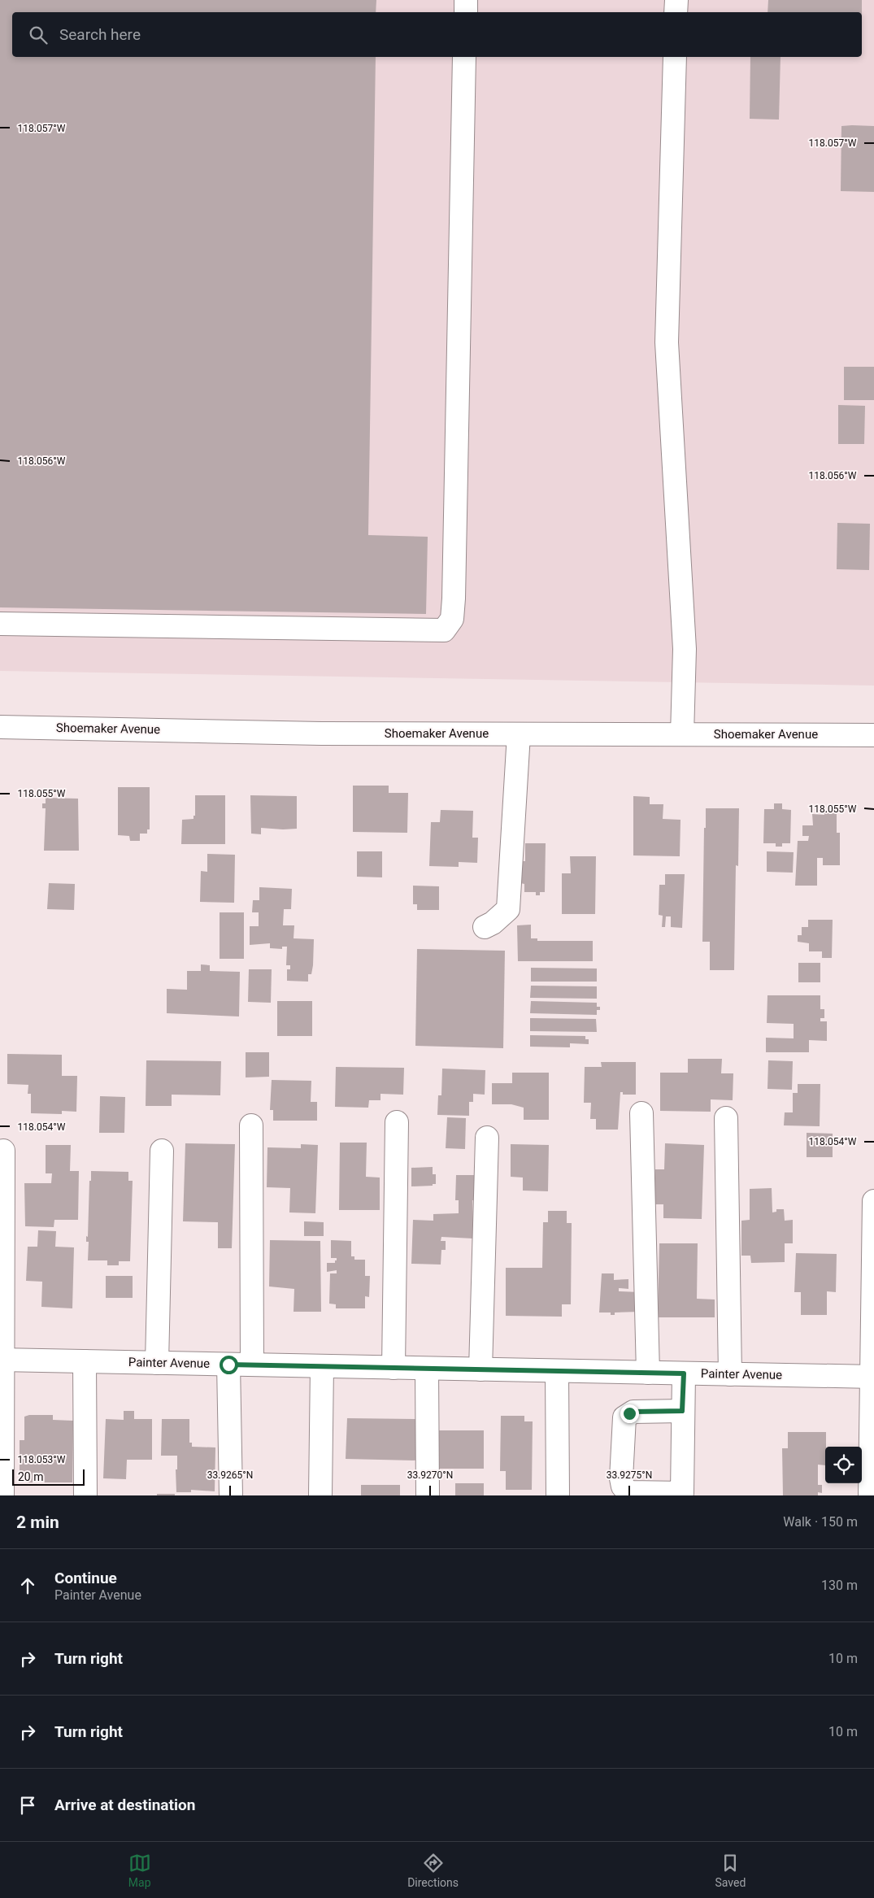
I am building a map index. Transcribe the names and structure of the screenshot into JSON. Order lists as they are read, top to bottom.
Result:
{
  "streets": {
    "street": ["Shoemaker Avenue", "Painter Avenue"]
  },
  "scale_bar": "20 m",
  "page": {
    "search": "Search here",
    "scale": "20 m",
    "heading": ["2 min", "Walk · 150 m"],
    "list": [
      ["Continue", "Painter Avenue", "130 m"],
      ["Turn right", "10 m"],
      ["Turn right", "10 m"],
      "Arrive at destination"
    ],
    "nav": ["Map", "Directions", "Saved"]
  },
  "coordinates": [
    "118.057°W",
    "118.056°W",
    "118.055°W",
    "118.054°W",
    "118.053°W",
    "33.9265°N",
    "33.9270°N",
    "33.9275°N"
  ]
}
